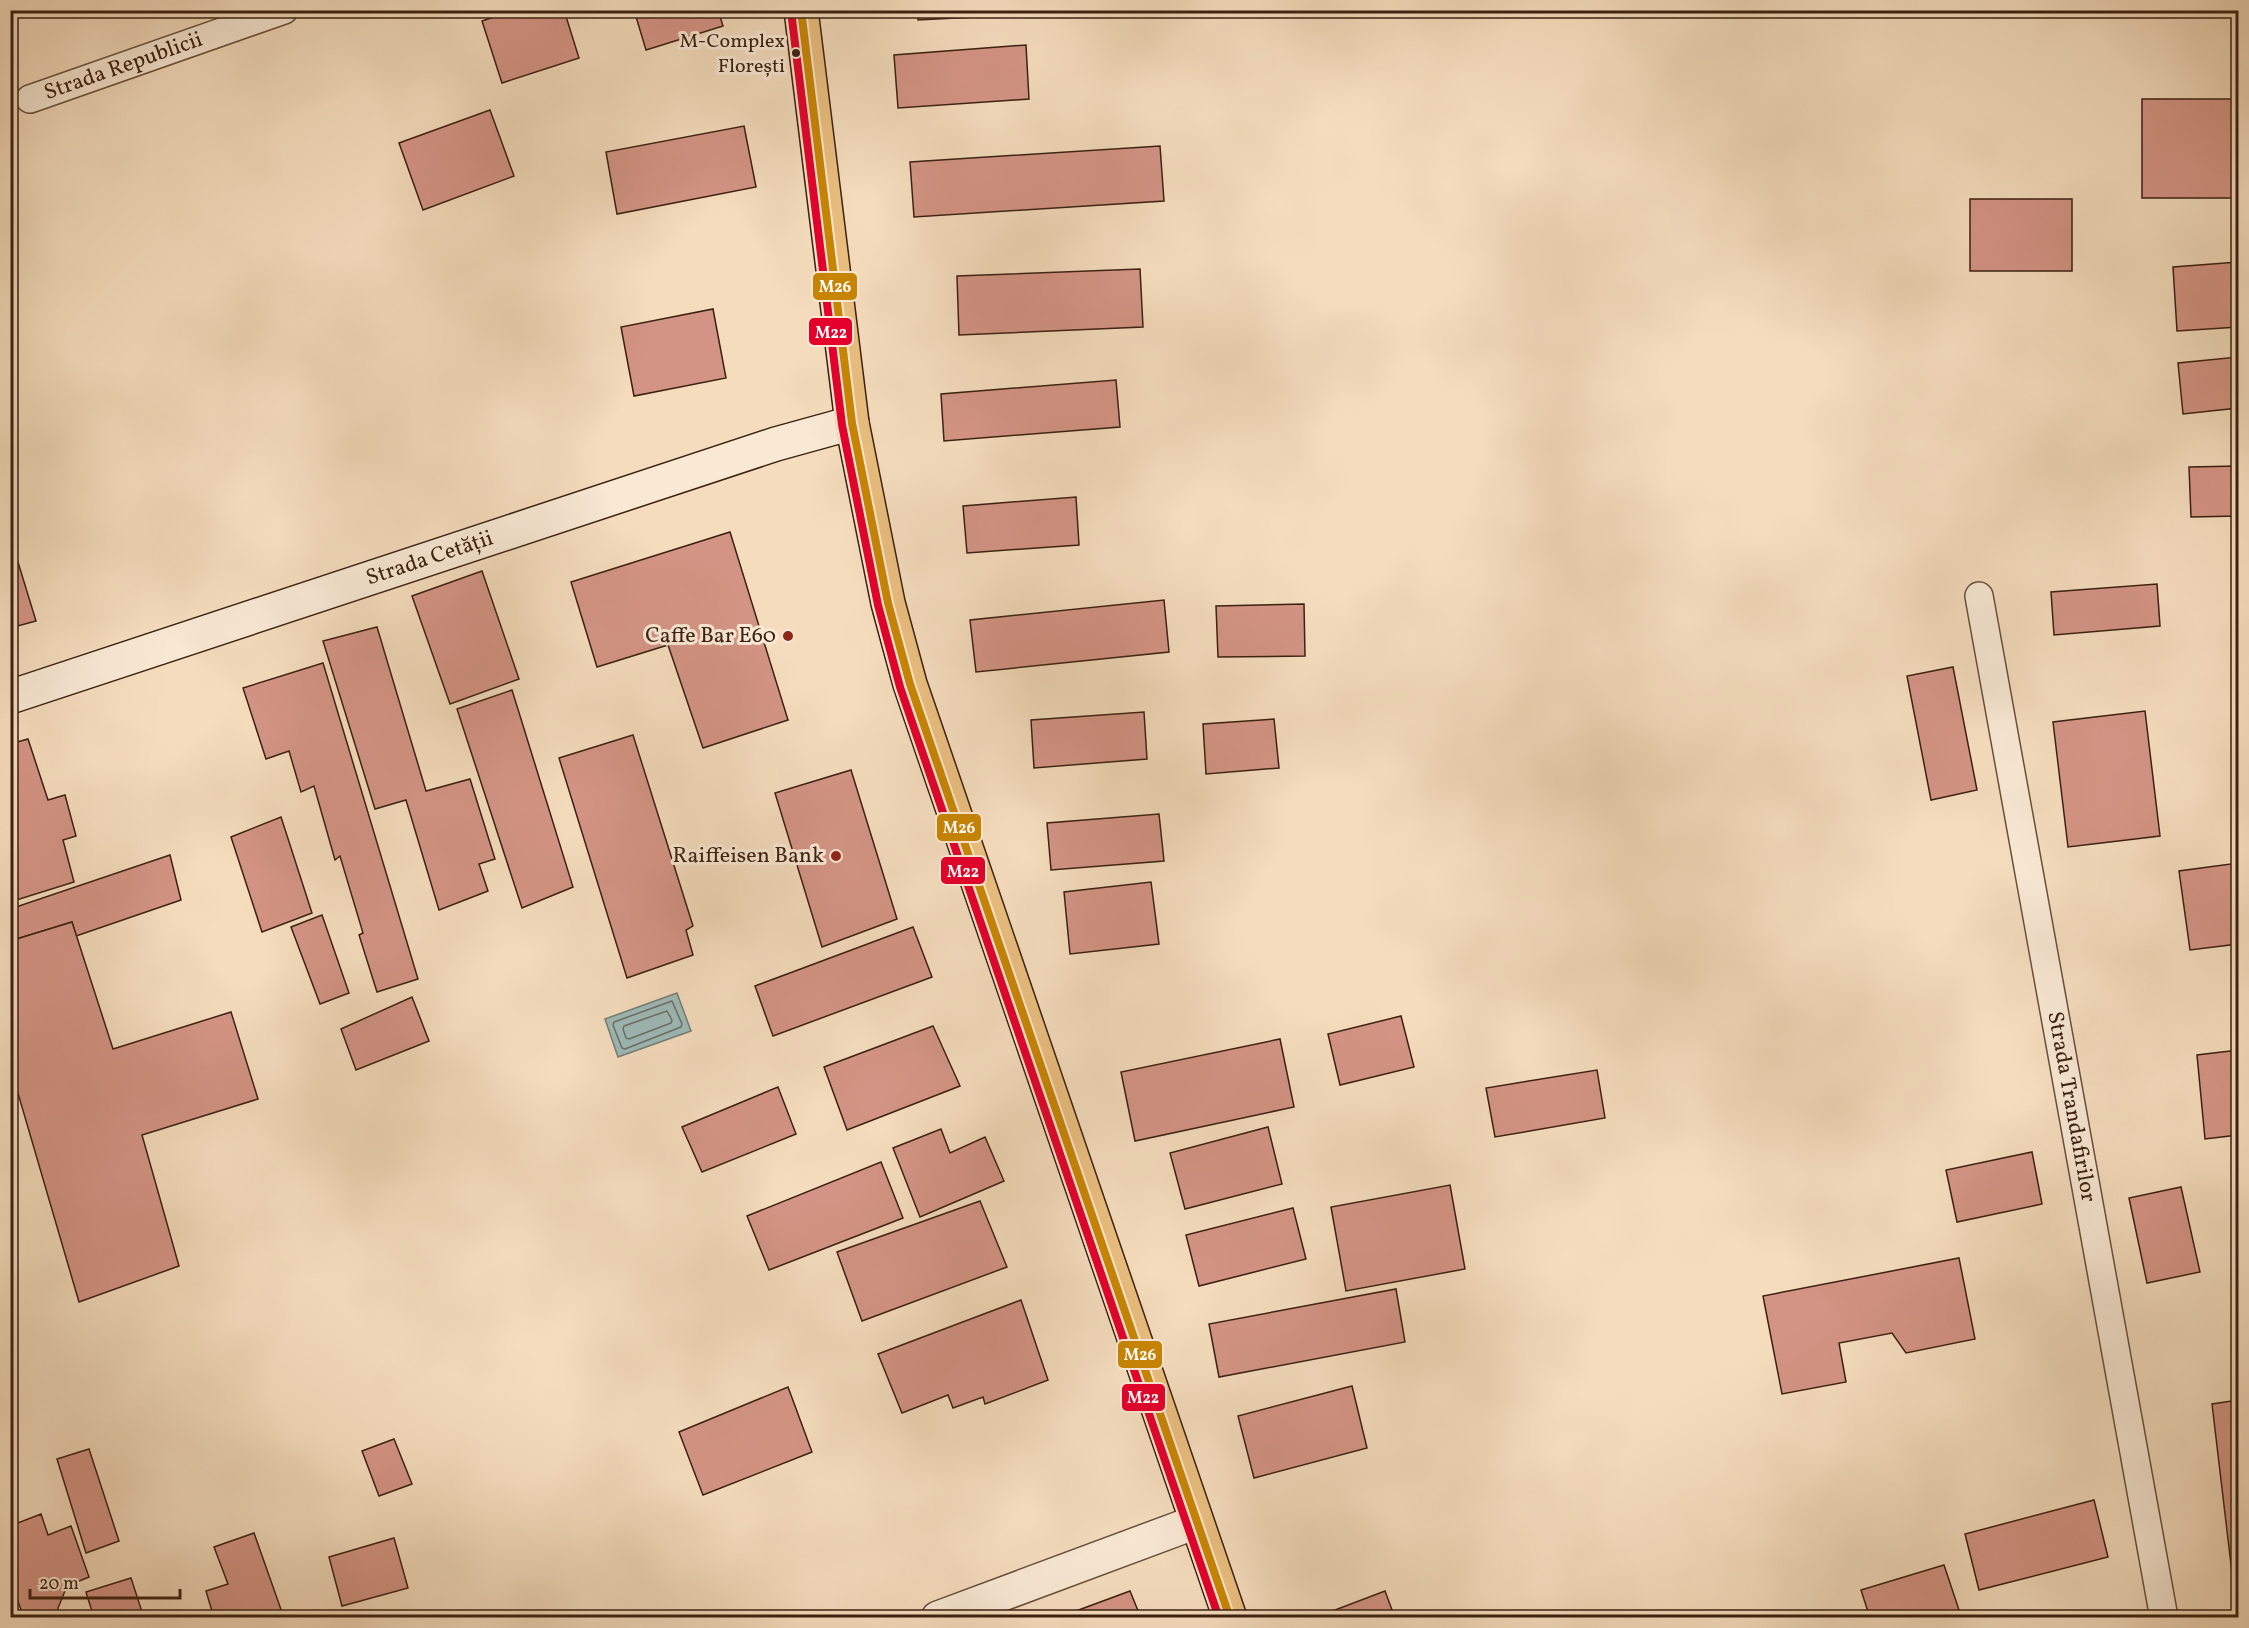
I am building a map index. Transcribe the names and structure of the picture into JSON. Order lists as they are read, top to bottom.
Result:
{
  "streets": {
    "main road": ["Strada Cetății"],
    "lane": ["Strada Republicii", "Strada Trandafirilor"]
  },
  "places": ["M-Complex Florești", "Caffe Bar E60", "Raiffeisen Bank"],
  "lines": ["transit line M26", "transit line M22"],
  "scale_bar": "20 m"
}
